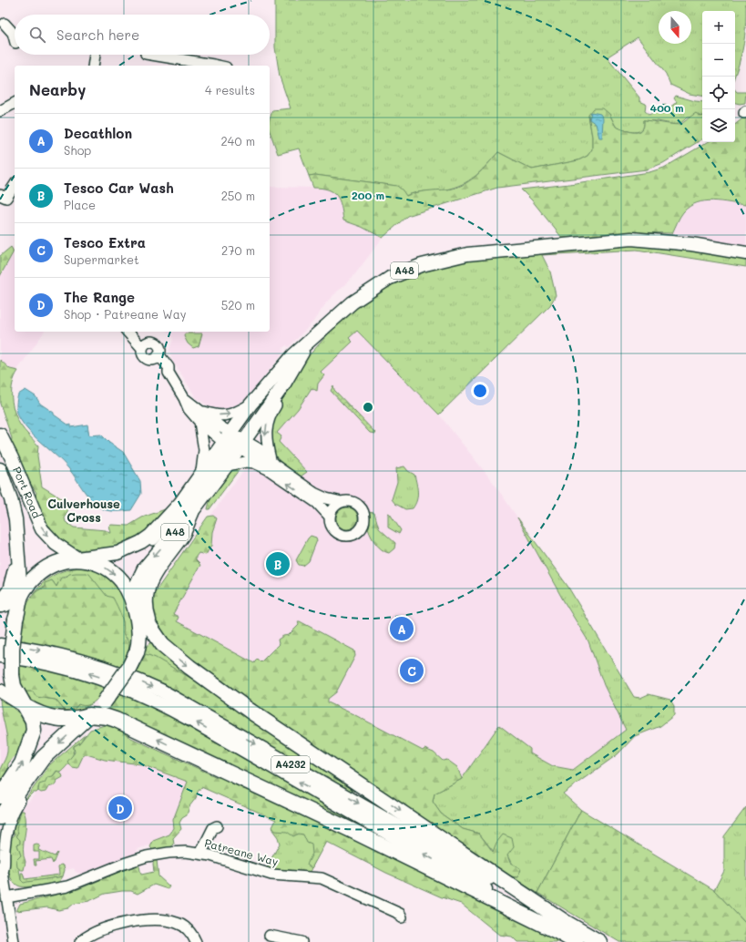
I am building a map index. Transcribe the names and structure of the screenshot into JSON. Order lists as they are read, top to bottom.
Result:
{
  "streets": {
    "highway": ["A4232"],
    "main road": ["A48", "Port Road"],
    "street": ["Patreane Way"]
  },
  "crossings": [
    ["A48", "Port Road"]
  ],
  "districts": ["Culverhouse Cross"],
  "north": "bottom",
  "page": {
    "map_buttons": ["+", "−"],
    "search": "Search here",
    "heading": ["Nearby", "4 results"],
    "list": [
      {
        "mark": "A",
        "name": "Decathlon",
        "note": "Shop",
        "value": "240 m"
      },
      {
        "mark": "B",
        "name": "Tesco Car Wash",
        "note": "Place",
        "value": "250 m"
      },
      {
        "mark": "C",
        "name": "Tesco Extra",
        "note": "Supermarket",
        "value": "270 m"
      },
      {
        "mark": "D",
        "name": "The Range",
        "note": "Shop · Patreane Way",
        "value": "520 m"
      }
    ],
    "pins": [
      "B",
      "A",
      "C",
      "D"
    ]
  },
  "rings": ["400 m", "200 m"]
}
